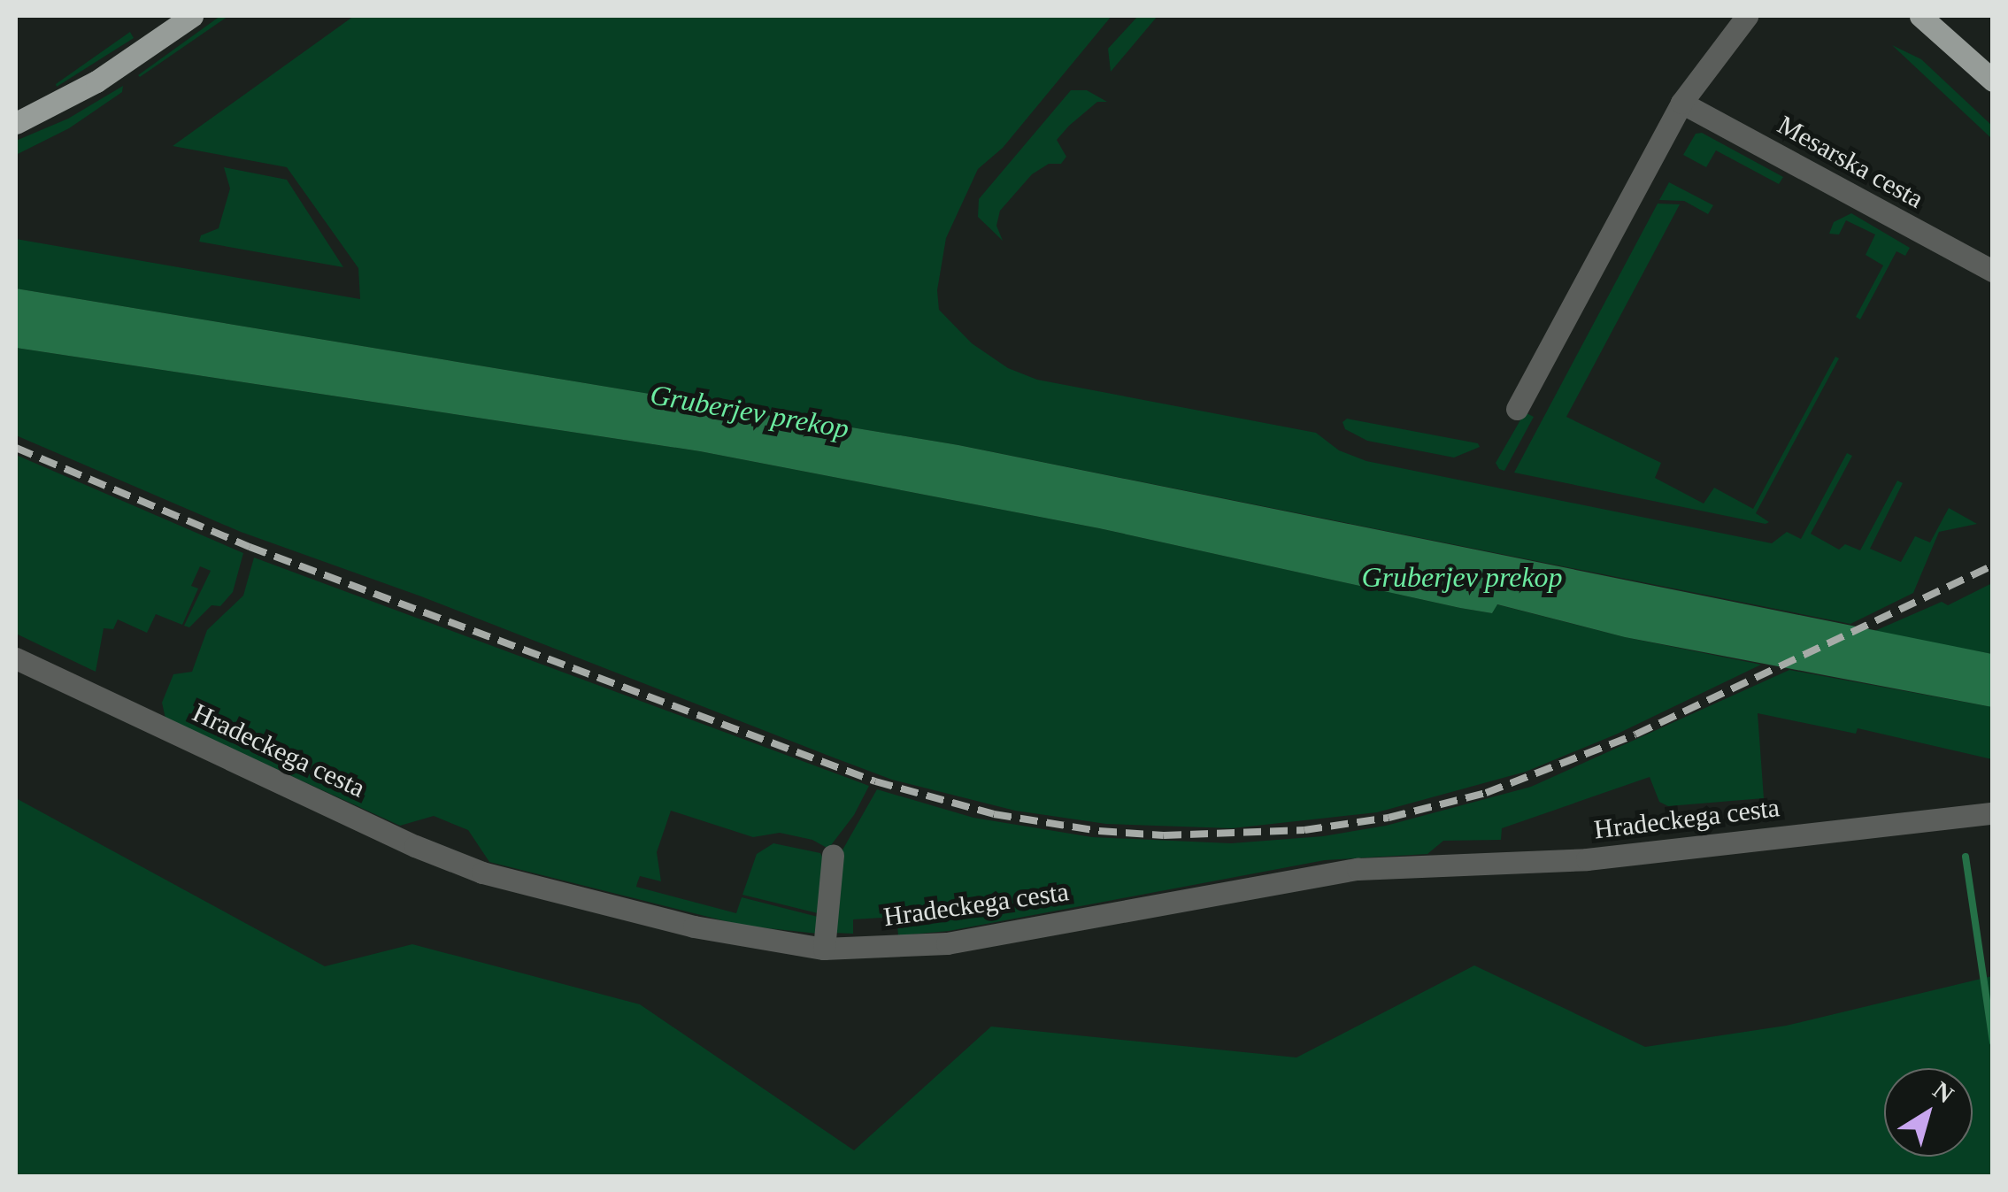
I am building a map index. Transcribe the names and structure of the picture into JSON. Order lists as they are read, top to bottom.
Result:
{
  "streets": {
    "street": ["Mesarska cesta", "Hradeckega cesta"]
  },
  "water": ["Gruberjev prekop"],
  "north": "top right"
}
